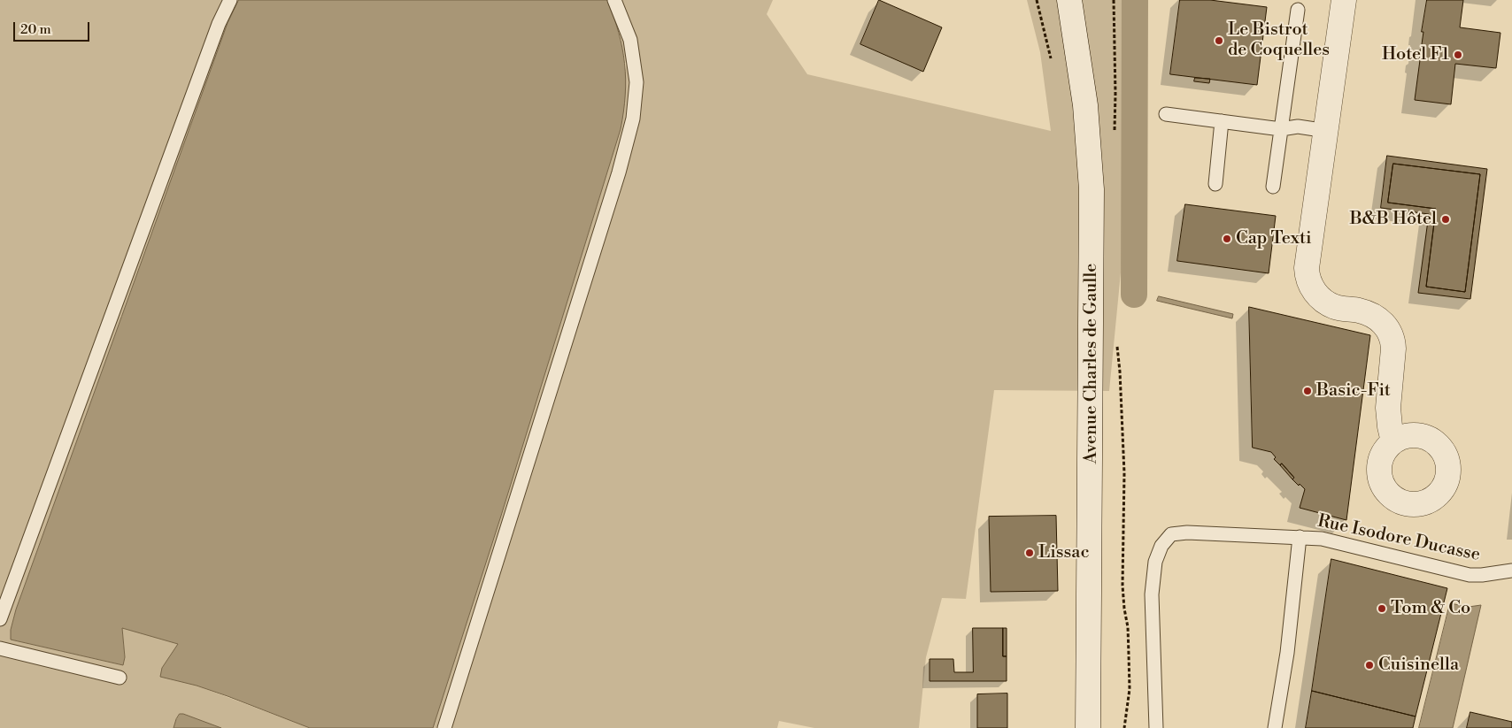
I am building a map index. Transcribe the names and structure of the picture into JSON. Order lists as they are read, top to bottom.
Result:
{
  "streets": {
    "main road": ["Avenue Charles de Gaulle"],
    "lane": ["Rue Isodore Ducasse"]
  },
  "places": [
    "Le Bistrot de Coquelles",
    "Hotel F1",
    "B&B Hôtel",
    "Cap Texti",
    "Basic-Fit",
    "Lissac",
    "Tom & Co",
    "Cuisinella"
  ],
  "scale_bar": "20 m"
}
